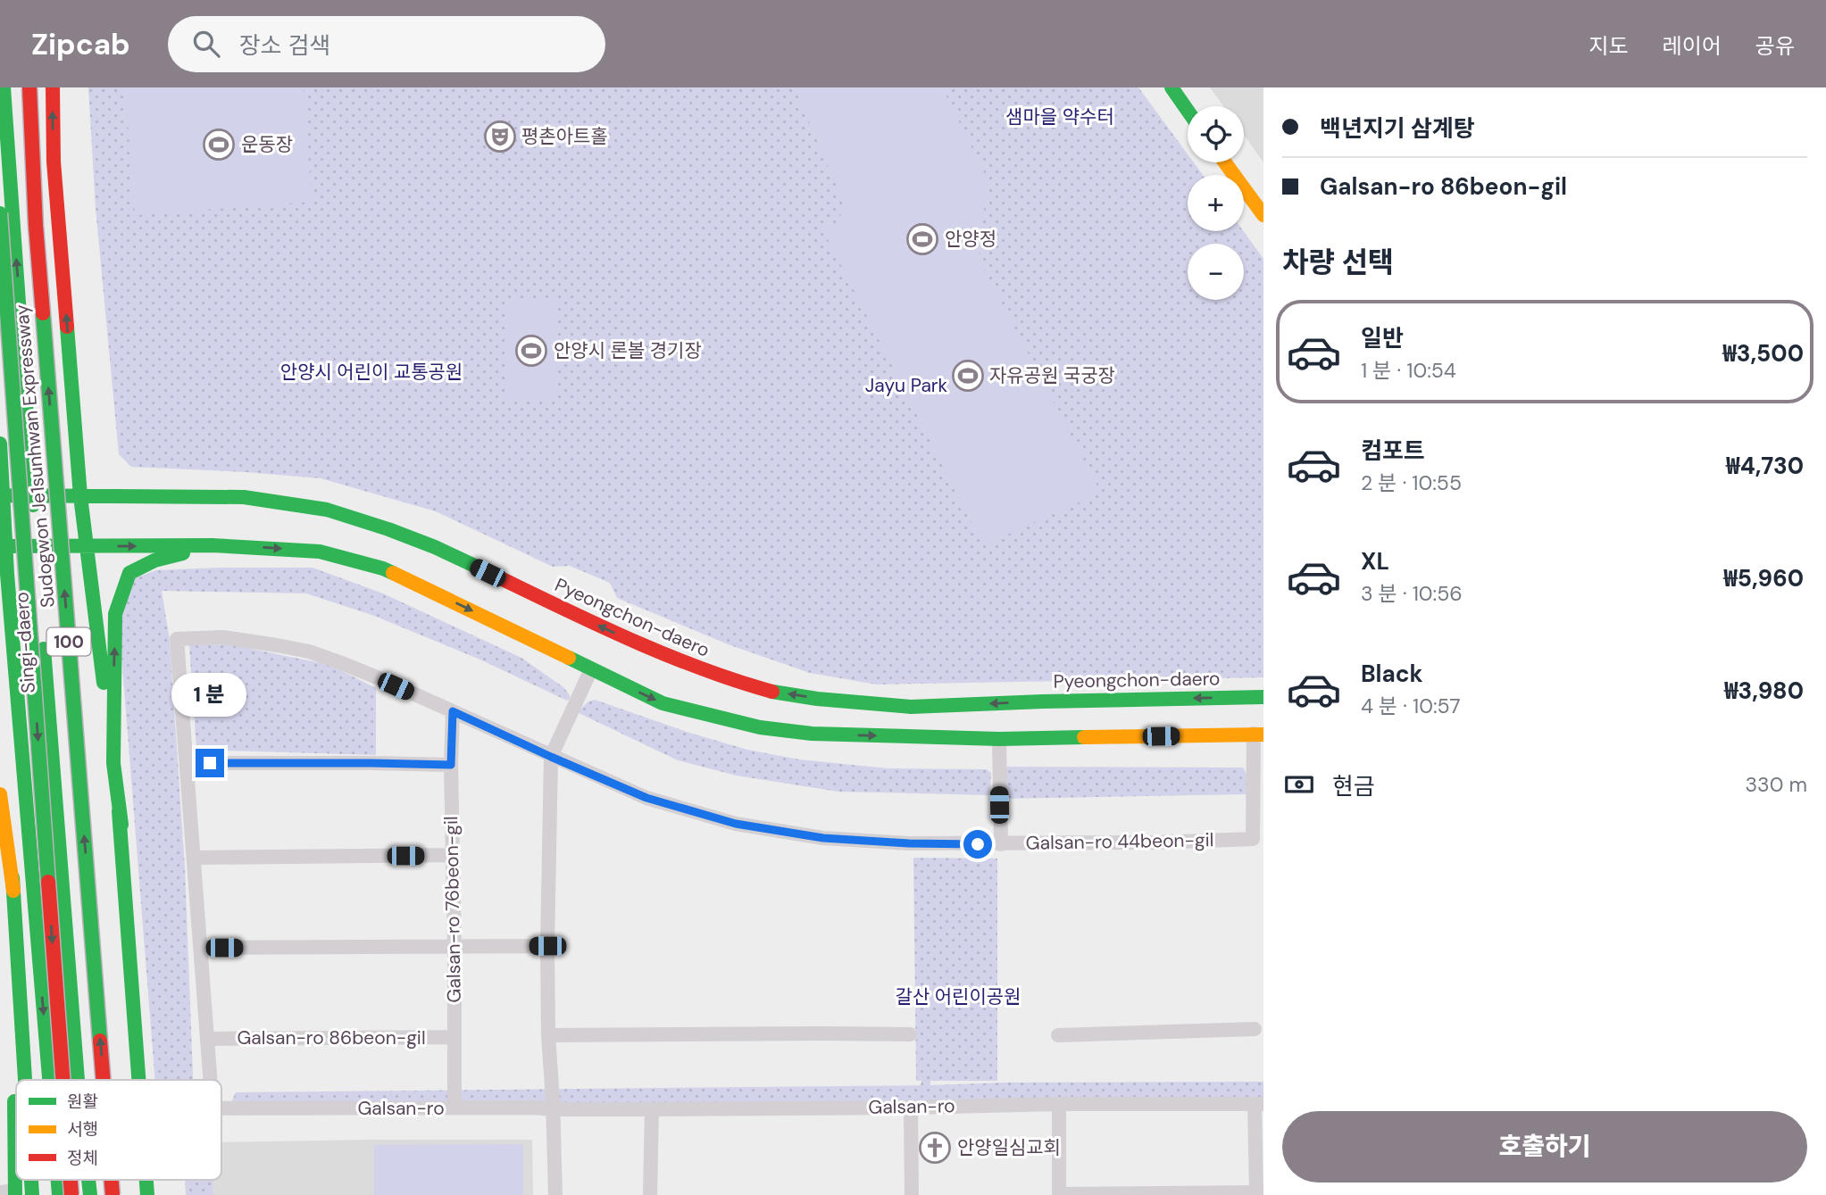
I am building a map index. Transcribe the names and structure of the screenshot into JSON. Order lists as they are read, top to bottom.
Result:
{
  "streets": {
    "main road": [
      "Sudogwon Je1sunhwan Expressway",
      "Pyeongchon-daero",
      "100",
      "Singi-daero"
    ],
    "street": [
      "Galsan-ro 44beon-gil",
      "Galsan-ro 76beon-gil",
      "Galsan-ro 86beon-gil",
      "Galsan-ro"
    ]
  },
  "crossings": [
    ["Pyeongchon-daero", "Singi-daero"],
    ["Galsan-ro 76beon-gil", "Galsan-ro 86beon-gil"],
    ["Galsan-ro 76beon-gil", "Galsan-ro"]
  ],
  "parks": [
    "샘마을 약수터",
    "안양시 어린이 교통공원",
    "Jayu Park",
    "갈산 어린이공원"
  ],
  "places": {
    "theatre": ["평촌아트홀"],
    "sports": [
      "운동장",
      "안양정",
      "안양시 론볼 경기장",
      "자유공원 국궁장"
    ],
    "church": ["안양일심교회"]
  },
  "legend": ["원활", "서행", "정체"],
  "page": {
    "header": "Zipcab",
    "search": "장소 검색",
    "nav": ["지도", "레이어", "공유"],
    "banner": ["백년지기 삼계탕", "Galsan-ro 86beon-gil"],
    "map_buttons": ["+", "−"],
    "heading": "차량 선택",
    "list": [
      {
        "name": "일반",
        "note": "1 분 · 10:54",
        "value": "₩3,500"
      },
      {
        "name": "컴포트",
        "note": "2 분 · 10:55",
        "value": "₩4,730"
      },
      {
        "name": "XL",
        "note": "3 분 · 10:56",
        "value": "₩5,960"
      },
      {
        "name": "Black",
        "note": "4 분 · 10:57",
        "value": "₩3,980"
      }
    ],
    "bubble": "1 분",
    "pay": ["현금", "330 m"],
    "buttons": "호출하기"
  }
}
